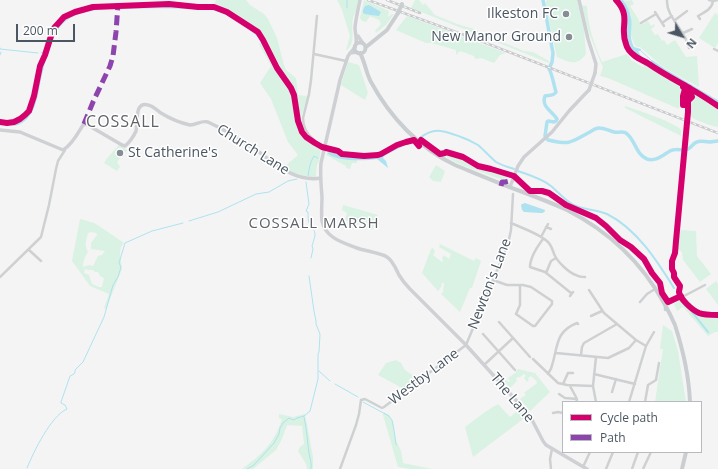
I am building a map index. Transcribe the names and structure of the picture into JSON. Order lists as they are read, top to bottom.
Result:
{
  "streets": {
    "street": [
      "Church Lane",
      "Newton's Lane",
      "Westby Lane",
      "The Lane"
    ]
  },
  "crossings": [
    ["Church Lane", "The Lane"],
    ["Newton's Lane", "Westby Lane"],
    ["Newton's Lane", "The Lane"],
    ["Westby Lane", "The Lane"]
  ],
  "districts": ["COSSALL", "COSSALL MARSH"],
  "places": ["Ilkeston FC", "New Manor Ground", "St Catherine's"],
  "legend": ["Cycle path", "Path"],
  "scale_bar": "200 m",
  "north": "bottom right"
}
